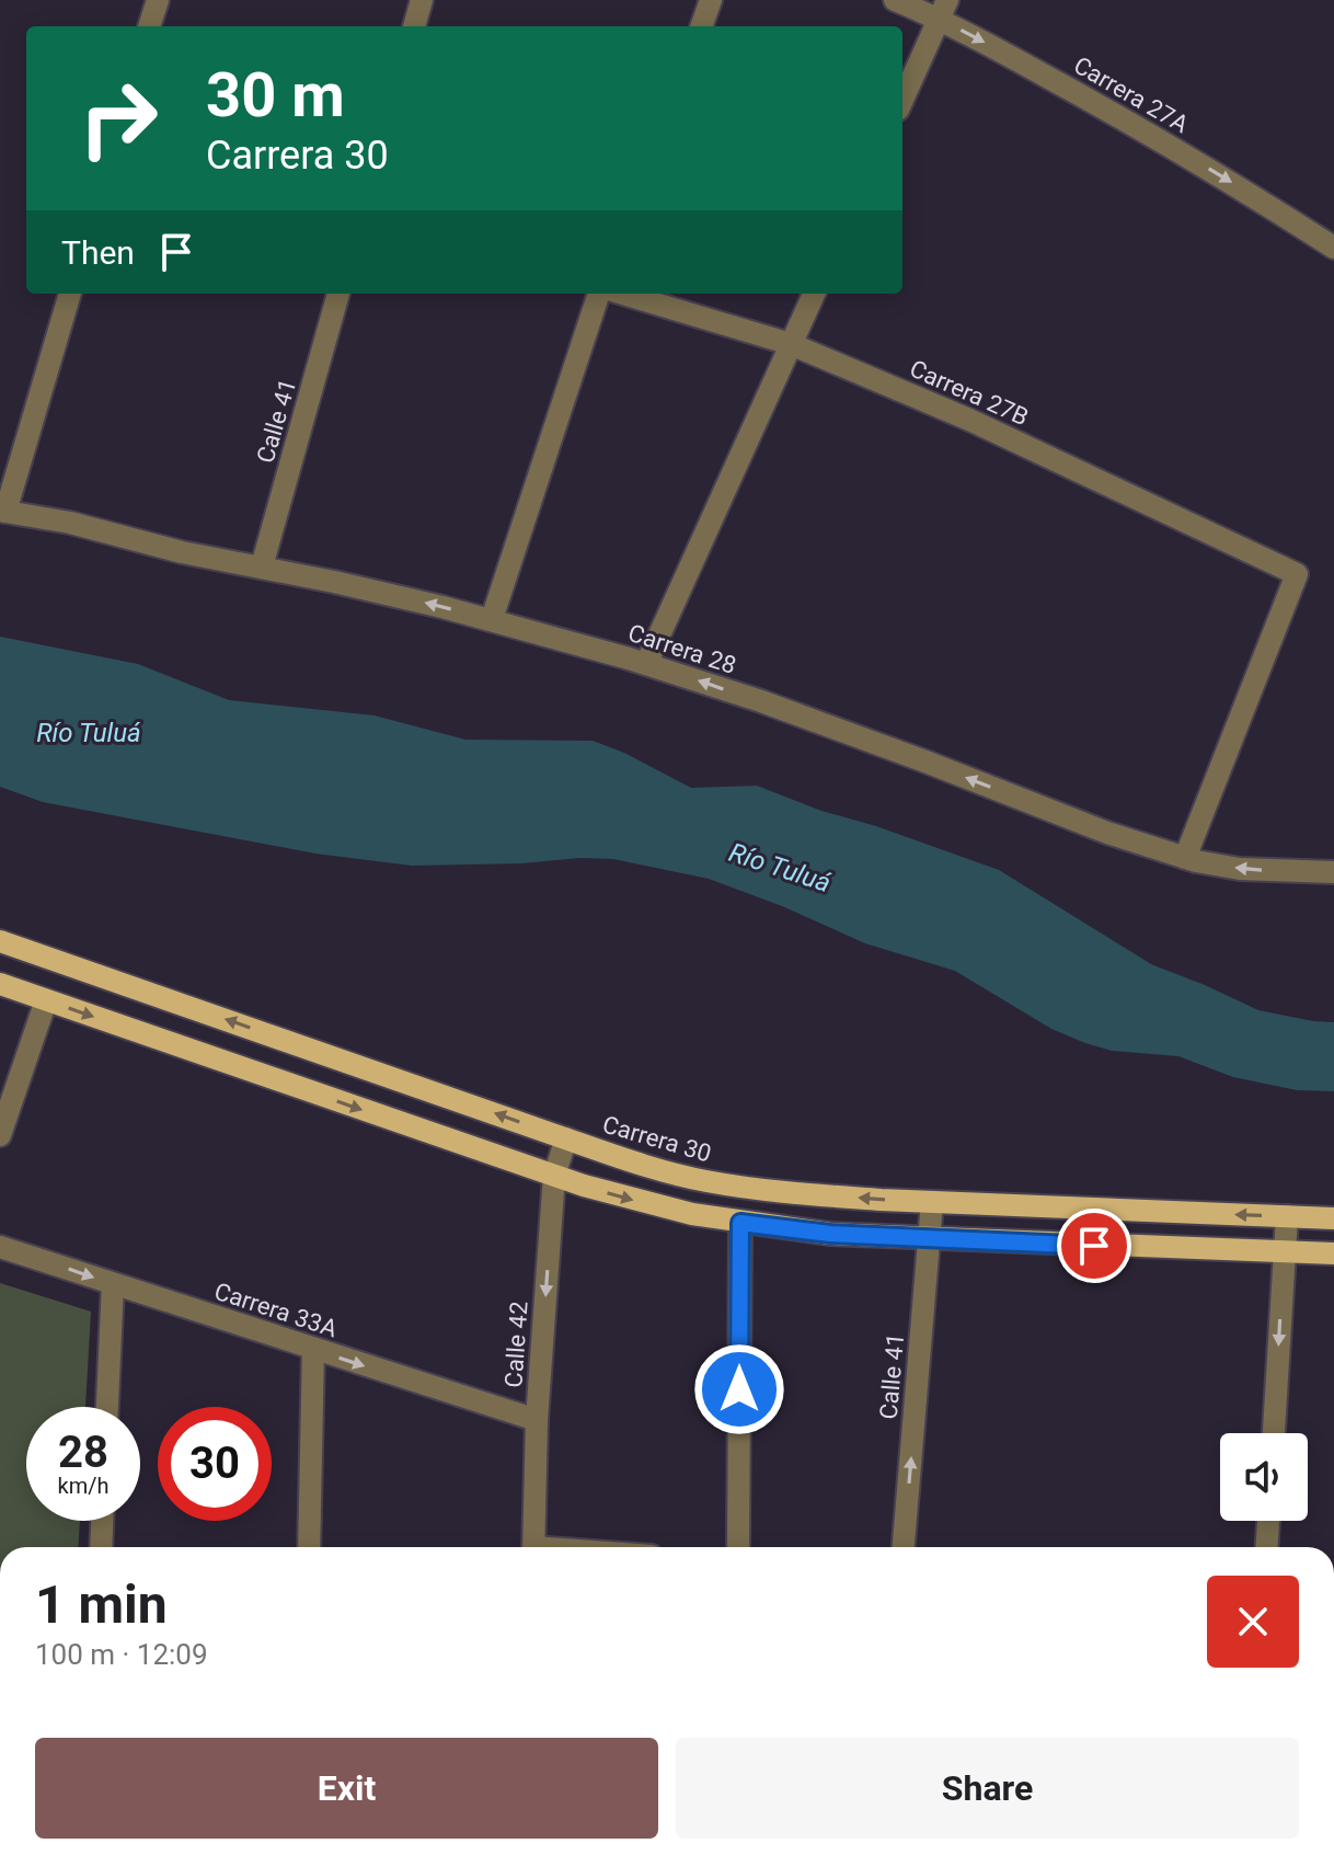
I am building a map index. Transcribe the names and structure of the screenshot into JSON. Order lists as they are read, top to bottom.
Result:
{
  "streets": {
    "main road": ["Carrera 30"],
    "street": [
      "Carrera 27A",
      "Carrera 27B",
      "Calle 41",
      "Carrera 28",
      "Carrera 33A",
      "Calle 42"
    ]
  },
  "crossings": [
    ["Carrera 27B", "Carrera 28"],
    ["Calle 41", "Carrera 28"],
    ["Calle 41", "Carrera 30"],
    ["Carrera 30", "Calle 42"],
    ["Carrera 33A", "Calle 42"]
  ],
  "one_way": ["Carrera 27A", "Carrera 28", "Carrera 33A"],
  "water": ["Río Tuluá"],
  "page": {
    "turn": ["30 m", "Carrera 30"],
    "then": "Then",
    "speed": "28 km/h",
    "limit": "30",
    "heading": ["1 min", "100 m · 12:09"],
    "buttons": ["Exit", "Share"]
  }
}
